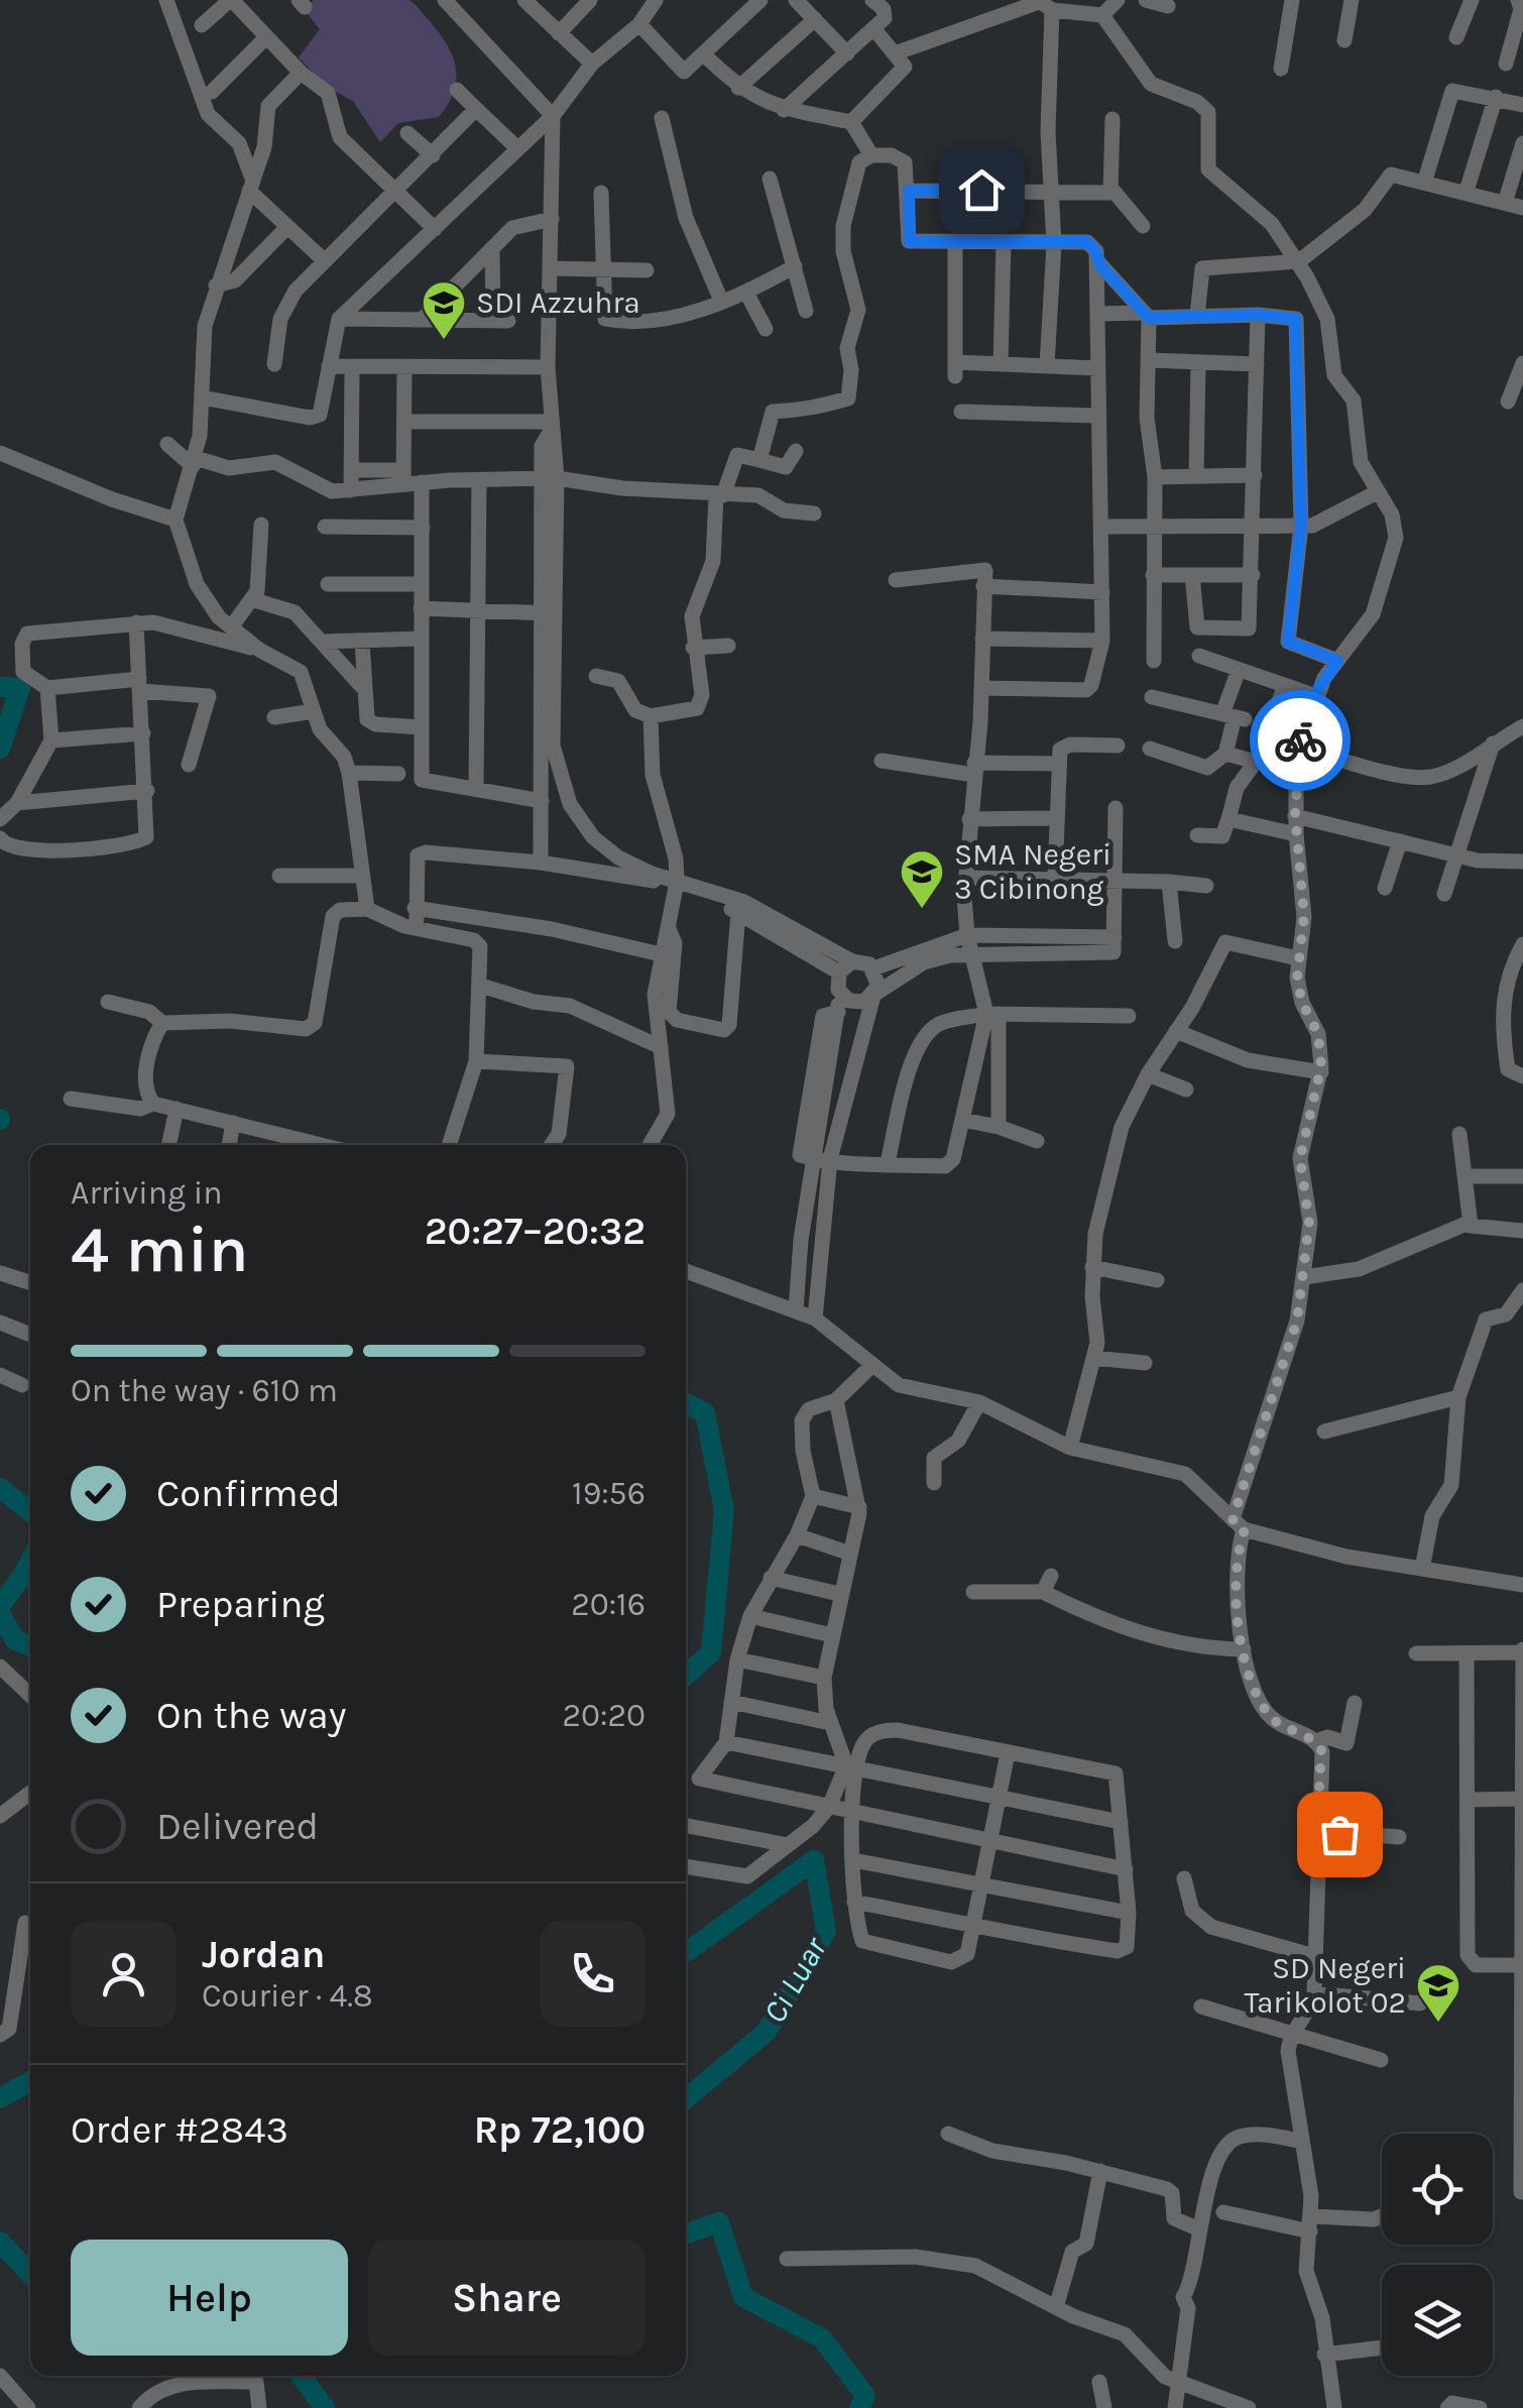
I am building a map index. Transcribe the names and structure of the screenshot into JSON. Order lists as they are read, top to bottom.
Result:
{
  "water": ["Ci Luar"],
  "places": {
    "school or university": ["SDI Azzuhra", "SMA Negeri 3 Cibinong", "SD Negeri Tarikolot 02"]
  },
  "page": {
    "heading": ["4 min", "Arriving in", "20:27–20:32"],
    "panel": [
      "Jordan",
      "Courier · 4.8",
      "Order #2843",
      "Rp 72,100"
    ],
    "bar": "On the way · 610 m",
    "list": [
      ["Confirmed", "19:56"],
      ["Preparing", "20:16"],
      ["On the way", "20:20"],
      "Delivered"
    ],
    "buttons": ["Help", "Share"]
  }
}
